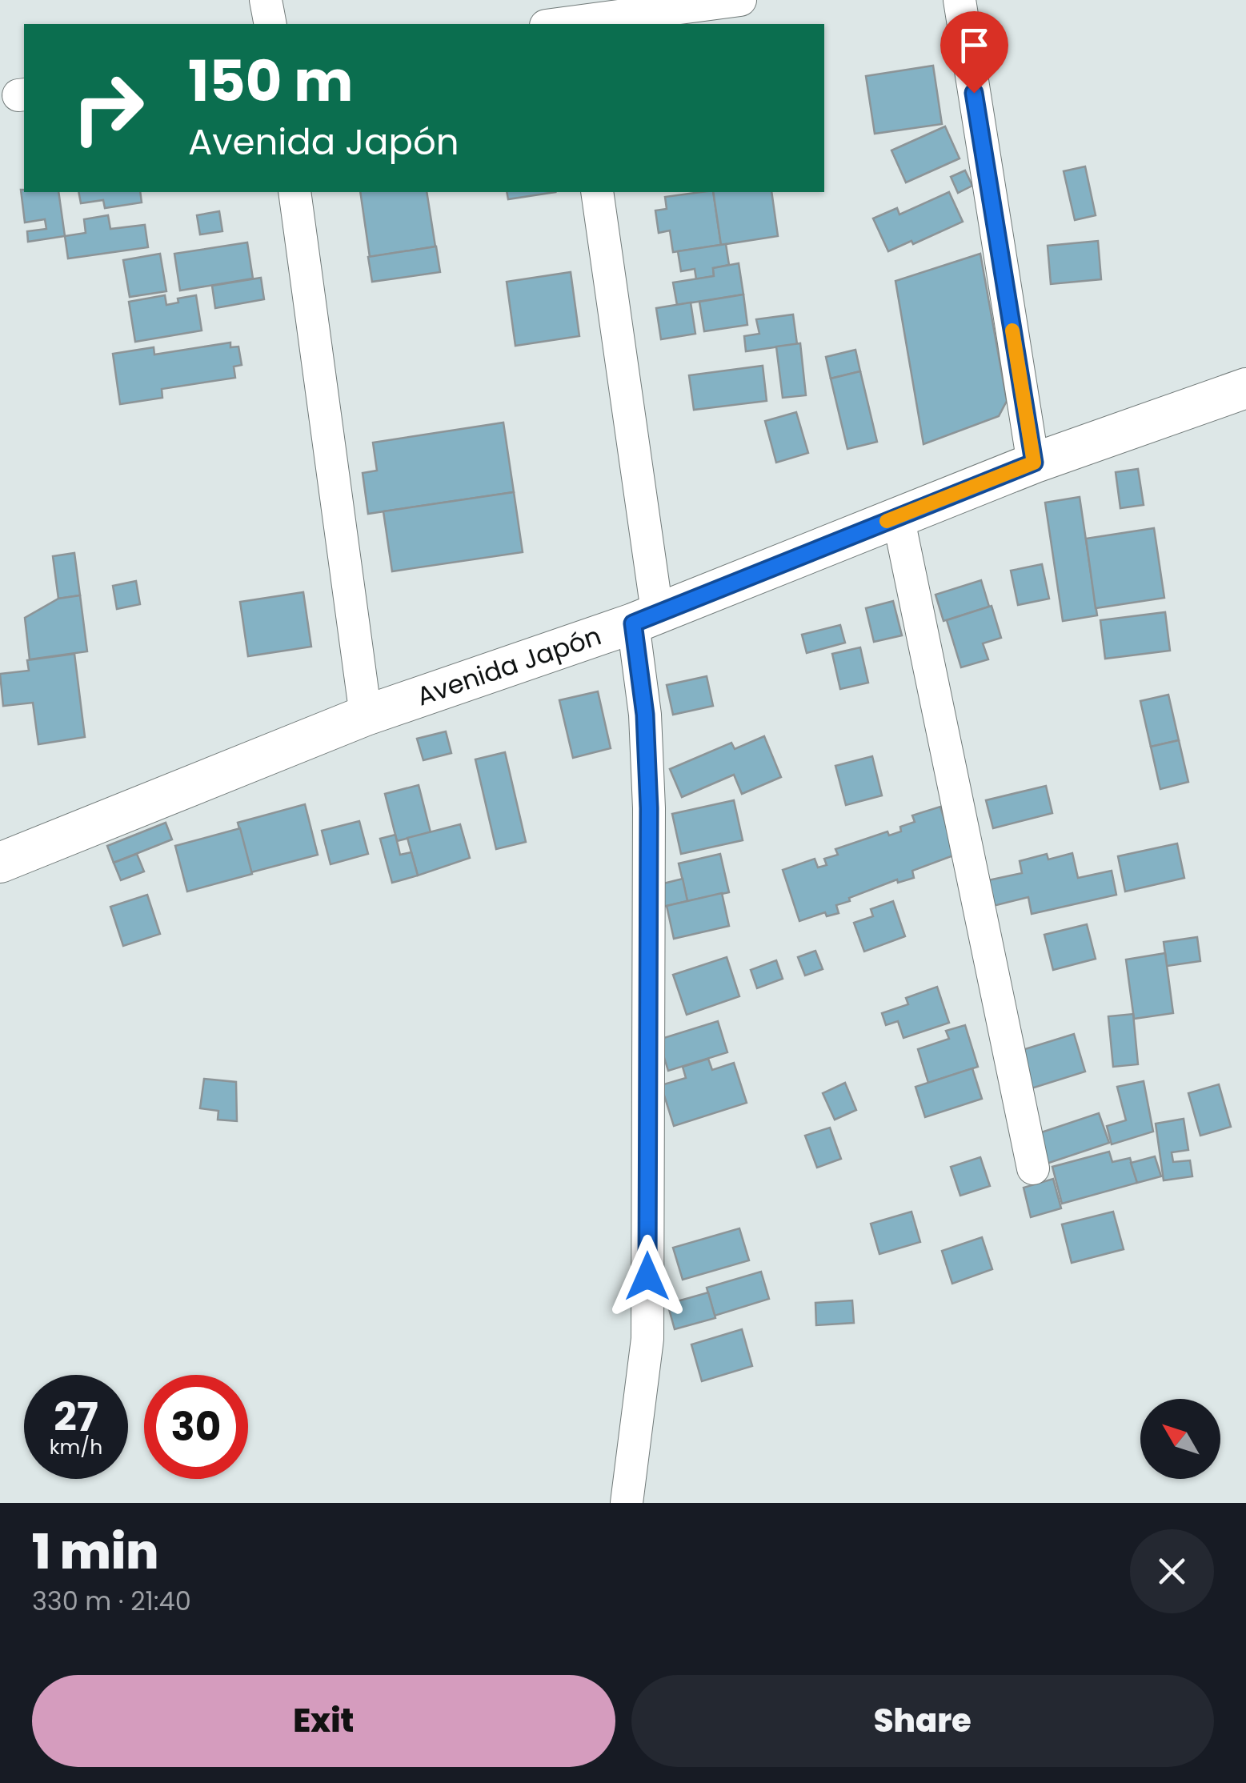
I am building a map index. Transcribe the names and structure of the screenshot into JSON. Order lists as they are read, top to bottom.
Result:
{
  "streets": {
    "street": ["Avenida Japón"]
  },
  "north": "top left",
  "page": {
    "turn": ["150 m", "Avenida Japón"],
    "speed": "27 km/h",
    "limit": "30",
    "heading": ["1 min", "330 m · 21:40"],
    "buttons": ["Exit", "Share"]
  }
}
